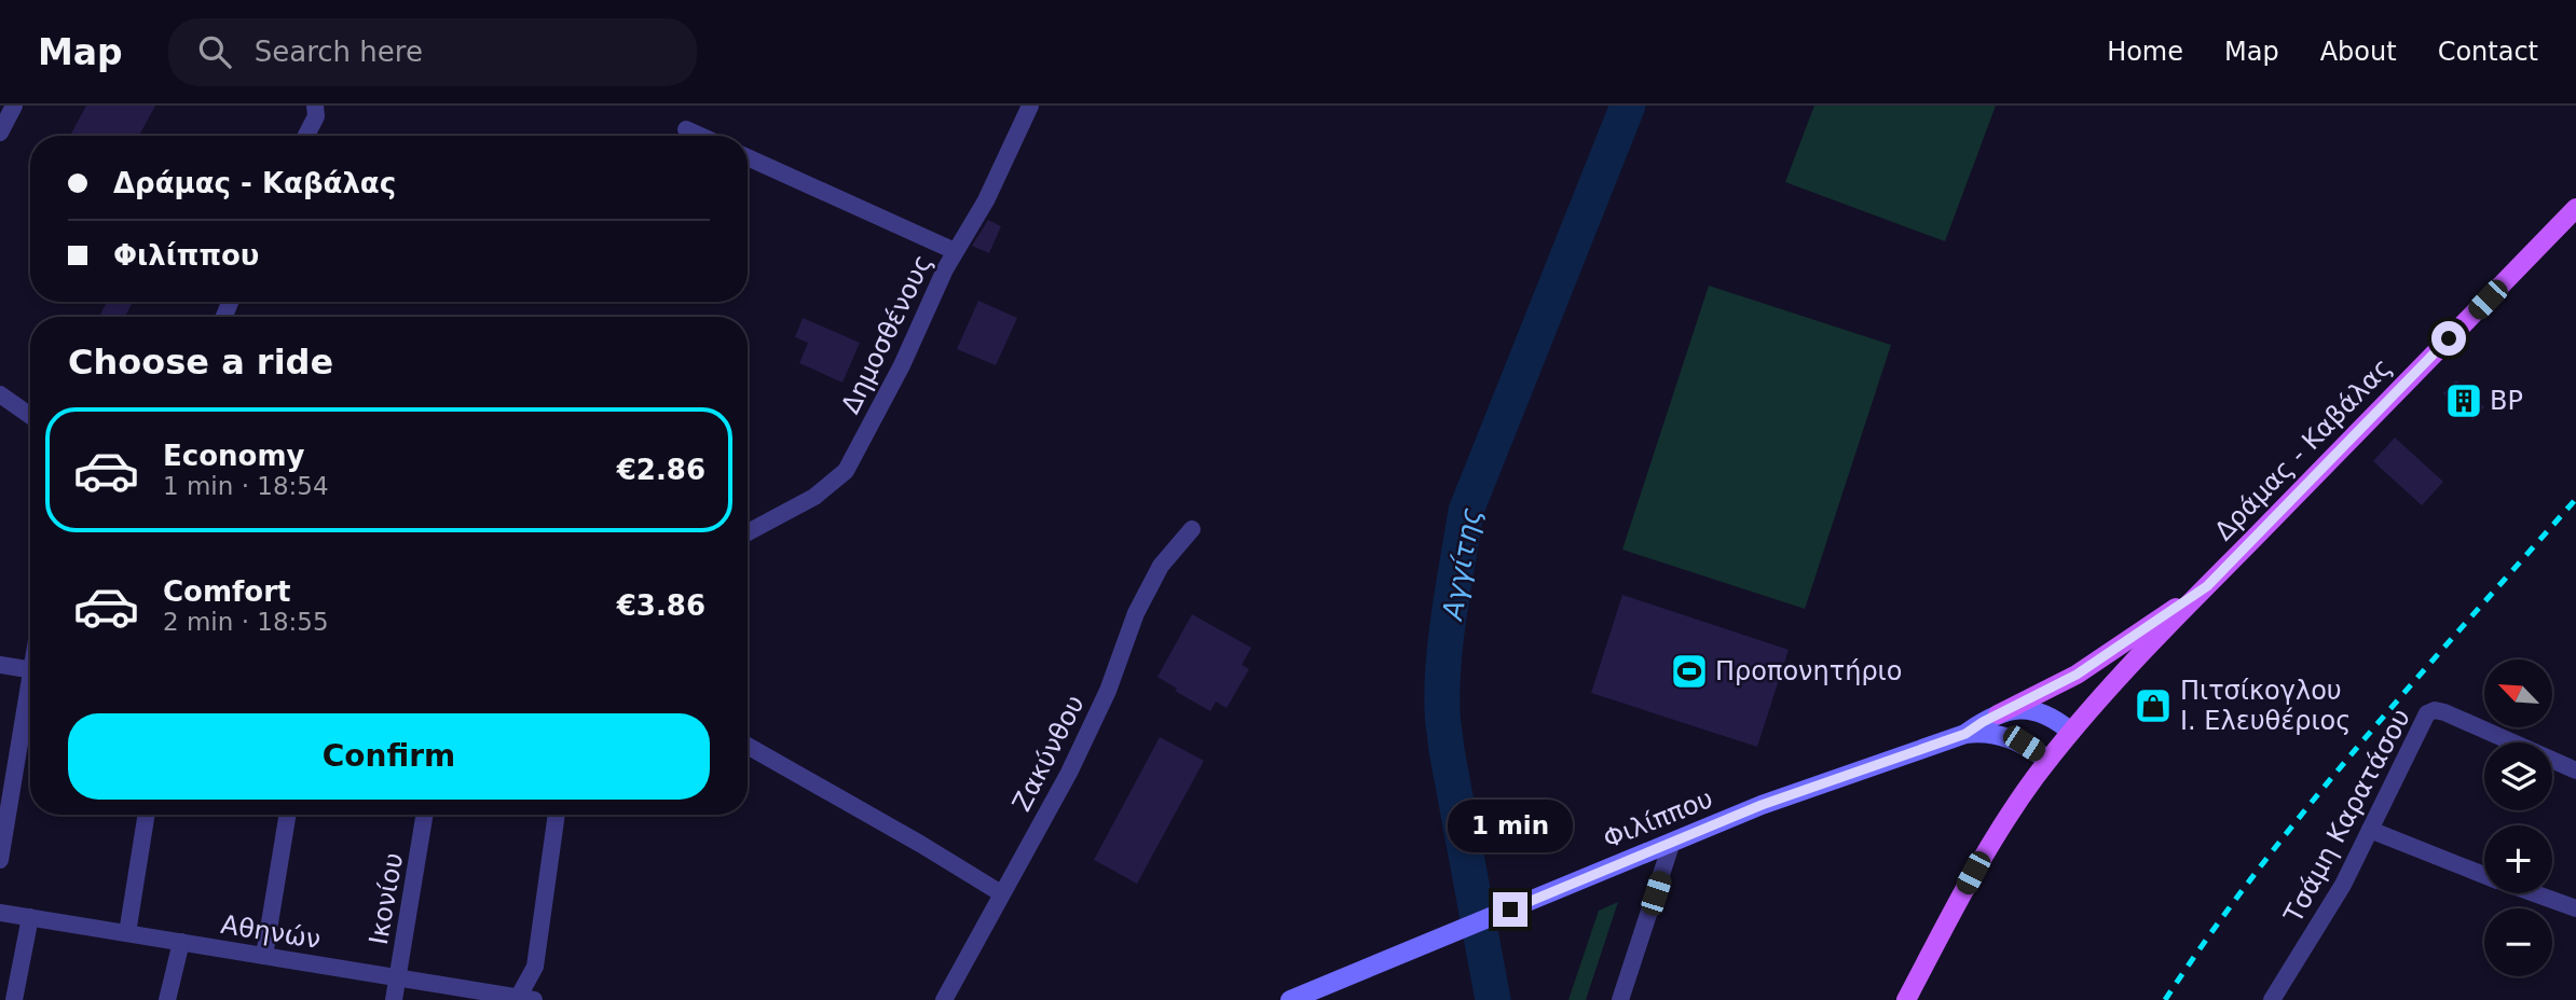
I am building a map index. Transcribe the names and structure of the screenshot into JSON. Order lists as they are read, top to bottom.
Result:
{
  "streets": {
    "main road": ["Δράμας - Καβάλας", "Φιλίππου"],
    "street": [
      "Δημοσθένους",
      "Ζακύνθου",
      "Τσάμη Καρατάσου",
      "Ικονίου",
      "Αθηνών"
    ]
  },
  "crossings": [
    ["Δράμας - Καβάλας", "Φιλίππου"],
    ["Ικονίου", "Αθηνών"]
  ],
  "water": ["Αγγίτης"],
  "places": {
    "building": ["BP"],
    "sports": ["Προπονητήριο"],
    "shop": ["Πιτσίκογλου Ι. Ελευθέριος"]
  },
  "north": "top left",
  "page": {
    "header": "Map",
    "search": "Search here",
    "nav": [
      "Home",
      "Map",
      "About",
      "Contact"
    ],
    "banner": ["Δράμας - Καβάλας", "Φιλίππου"],
    "heading": "Choose a ride",
    "list": [
      {
        "name": "Economy",
        "note": "1 min · 18:54",
        "value": "€2.86"
      },
      {
        "name": "Comfort",
        "note": "2 min · 18:55",
        "value": "€3.86"
      }
    ],
    "map_buttons": ["+", "−"],
    "buttons": "Confirm",
    "bubble": "1 min"
  }
}
